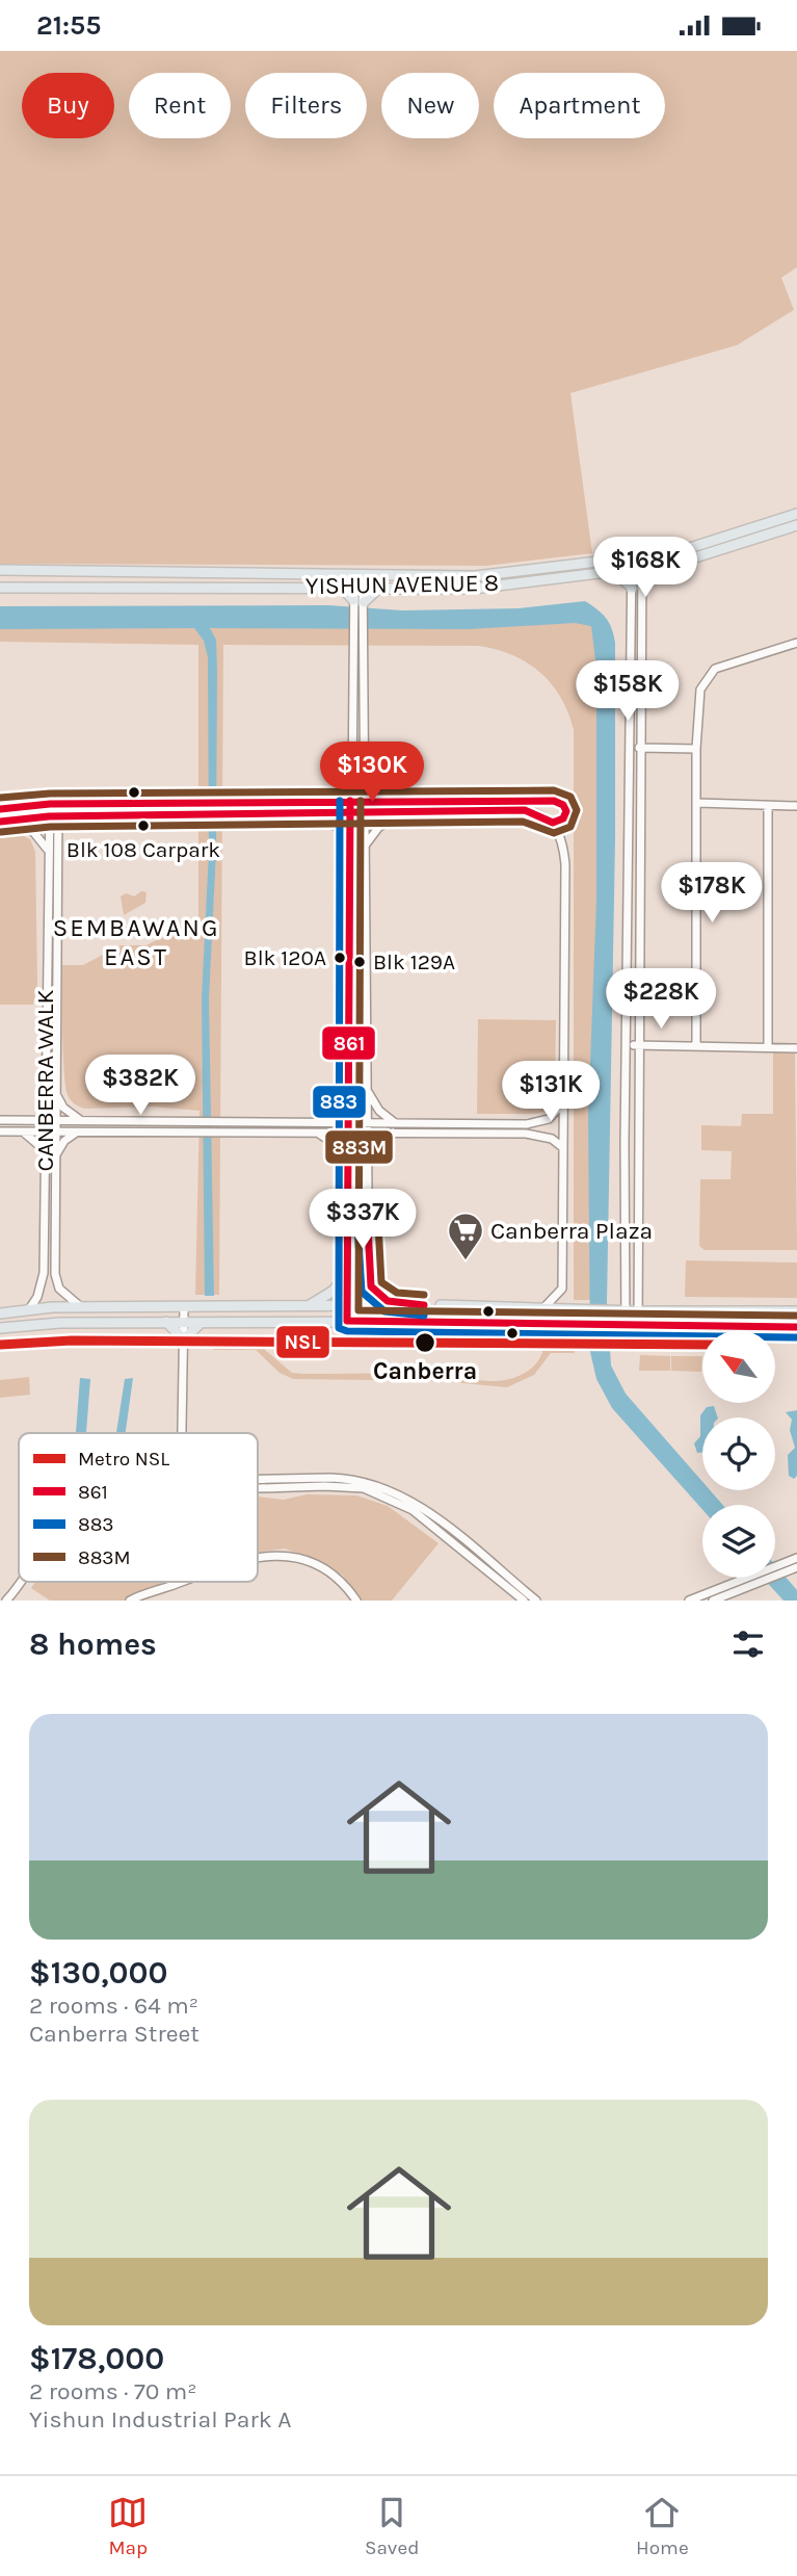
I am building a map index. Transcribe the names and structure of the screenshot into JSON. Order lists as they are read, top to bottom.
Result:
{
  "streets": {
    "main road": ["YISHUN AVENUE 8"],
    "street": ["CANBERRA WALK"]
  },
  "districts": ["SEMBAWANG EAST"],
  "places": {
    "other": [
      "Blk 108 Carpark",
      "Blk 120A",
      "Blk 129A",
      "Canberra"
    ],
    "supermarket": ["Canberra Plaza"]
  },
  "lines": [
    "transit line 883M",
    "transit line 861",
    "transit line 883",
    "metro line NSL"
  ],
  "legend": [
    "Metro NSL",
    "861",
    "883",
    "883M"
  ],
  "north": "top left",
  "page": {
    "status": "21:55",
    "chip": [
      "Buy",
      "Rent",
      "Filters",
      "New",
      "Apartment"
    ],
    "price": [
      "$168K",
      "$158K",
      "$130K",
      "$178K",
      "$228K",
      "$382K",
      "$131K",
      "$337K"
    ],
    "heading": "8 homes",
    "list": [
      {
        "name": "$130,000",
        "note": "2 rooms · 64 m² · Canberra Street"
      },
      {
        "name": "$178,000",
        "note": "2 rooms · 70 m² · Yishun Industrial Park A"
      }
    ],
    "tabs": ["Map", "Saved", "Home"]
  }
}
